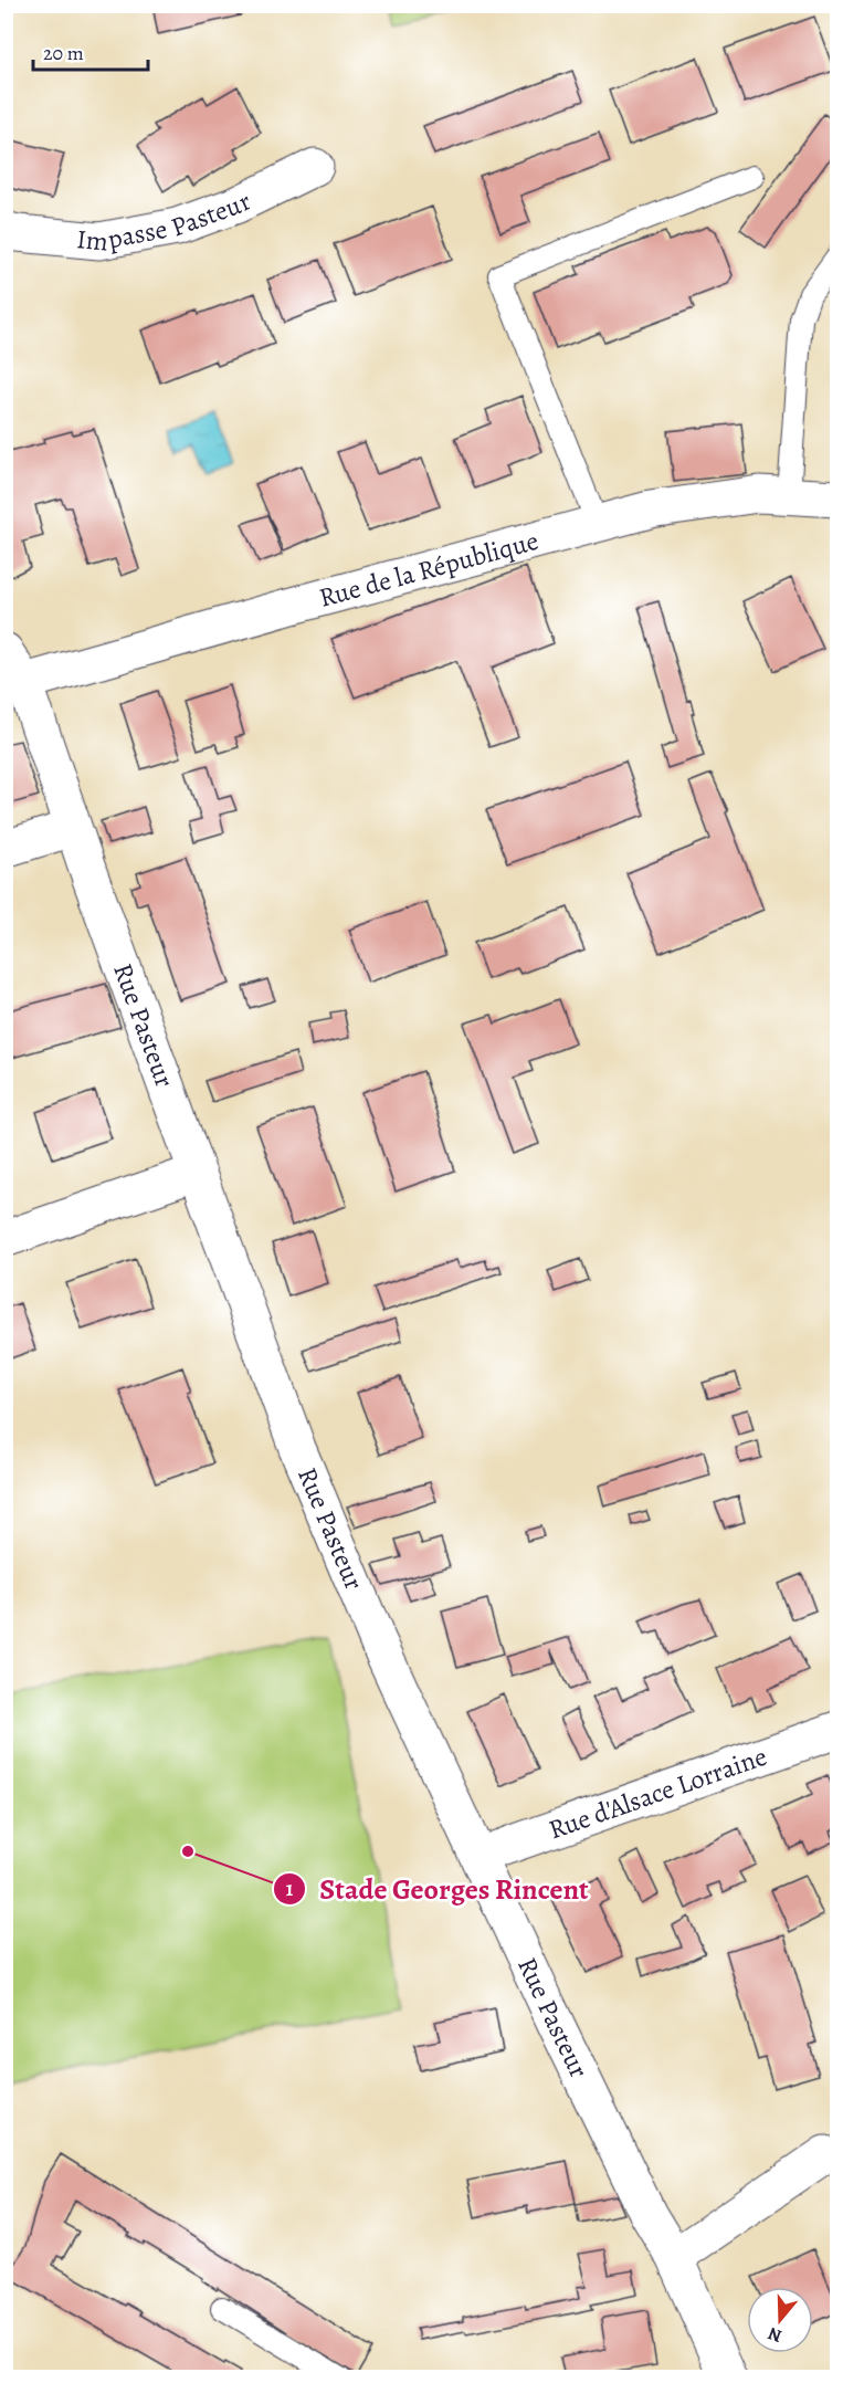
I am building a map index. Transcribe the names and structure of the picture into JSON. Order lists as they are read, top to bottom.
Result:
{
  "streets": {
    "street": [
      "Impasse Pasteur",
      "Rue de la République",
      "Rue Pasteur",
      "Rue d'Alsace Lorraine"
    ]
  },
  "crossings": [
    ["Rue de la République", "Rue Pasteur"],
    ["Rue Pasteur", "Rue d'Alsace Lorraine"]
  ],
  "places": ["Stade Georges Rincent"],
  "scale_bar": "20 m",
  "north": "bottom"
}
